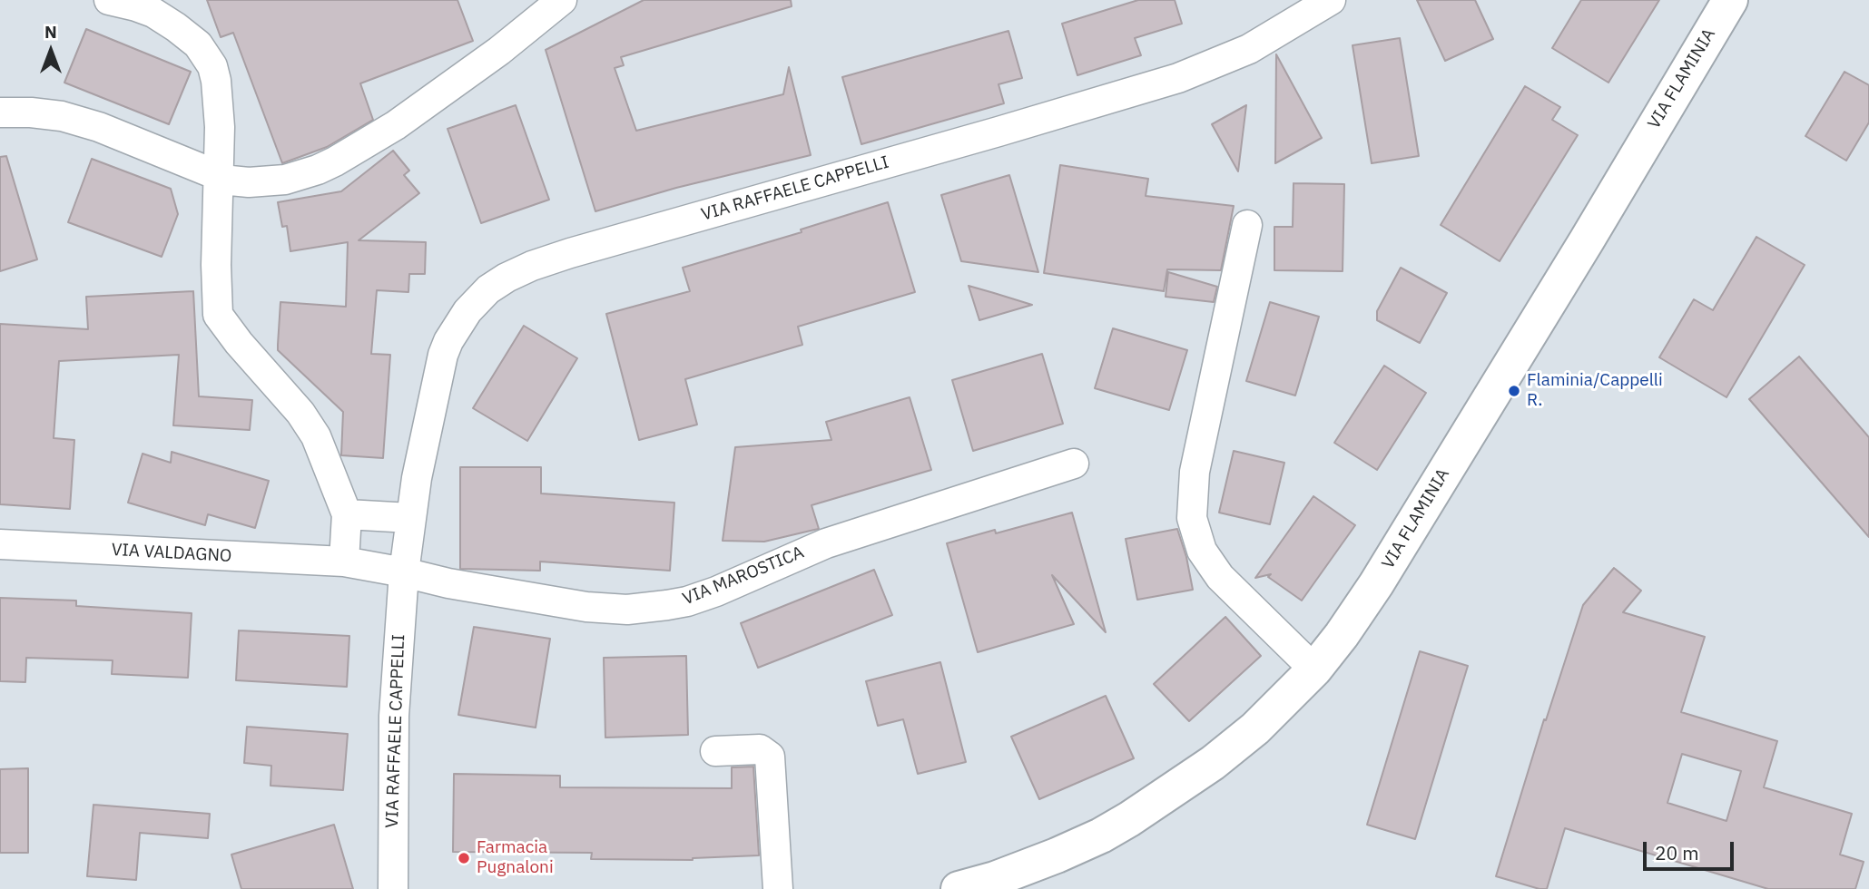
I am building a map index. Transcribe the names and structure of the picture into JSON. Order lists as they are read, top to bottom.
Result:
{
  "streets": {
    "street": [
      "VIA FLAMINIA",
      "VIA RAFFAELE CAPPELLI",
      "VIA VALDAGNO",
      "VIA MAROSTICA"
    ]
  },
  "crossings": [
    ["VIA RAFFAELE CAPPELLI", "VIA MAROSTICA"],
    ["VIA VALDAGNO", "VIA MAROSTICA"]
  ],
  "places": ["Flaminia/Cappelli R.", "Farmacia Pugnaloni"],
  "scale_bar": "20 m",
  "north": "top"
}
